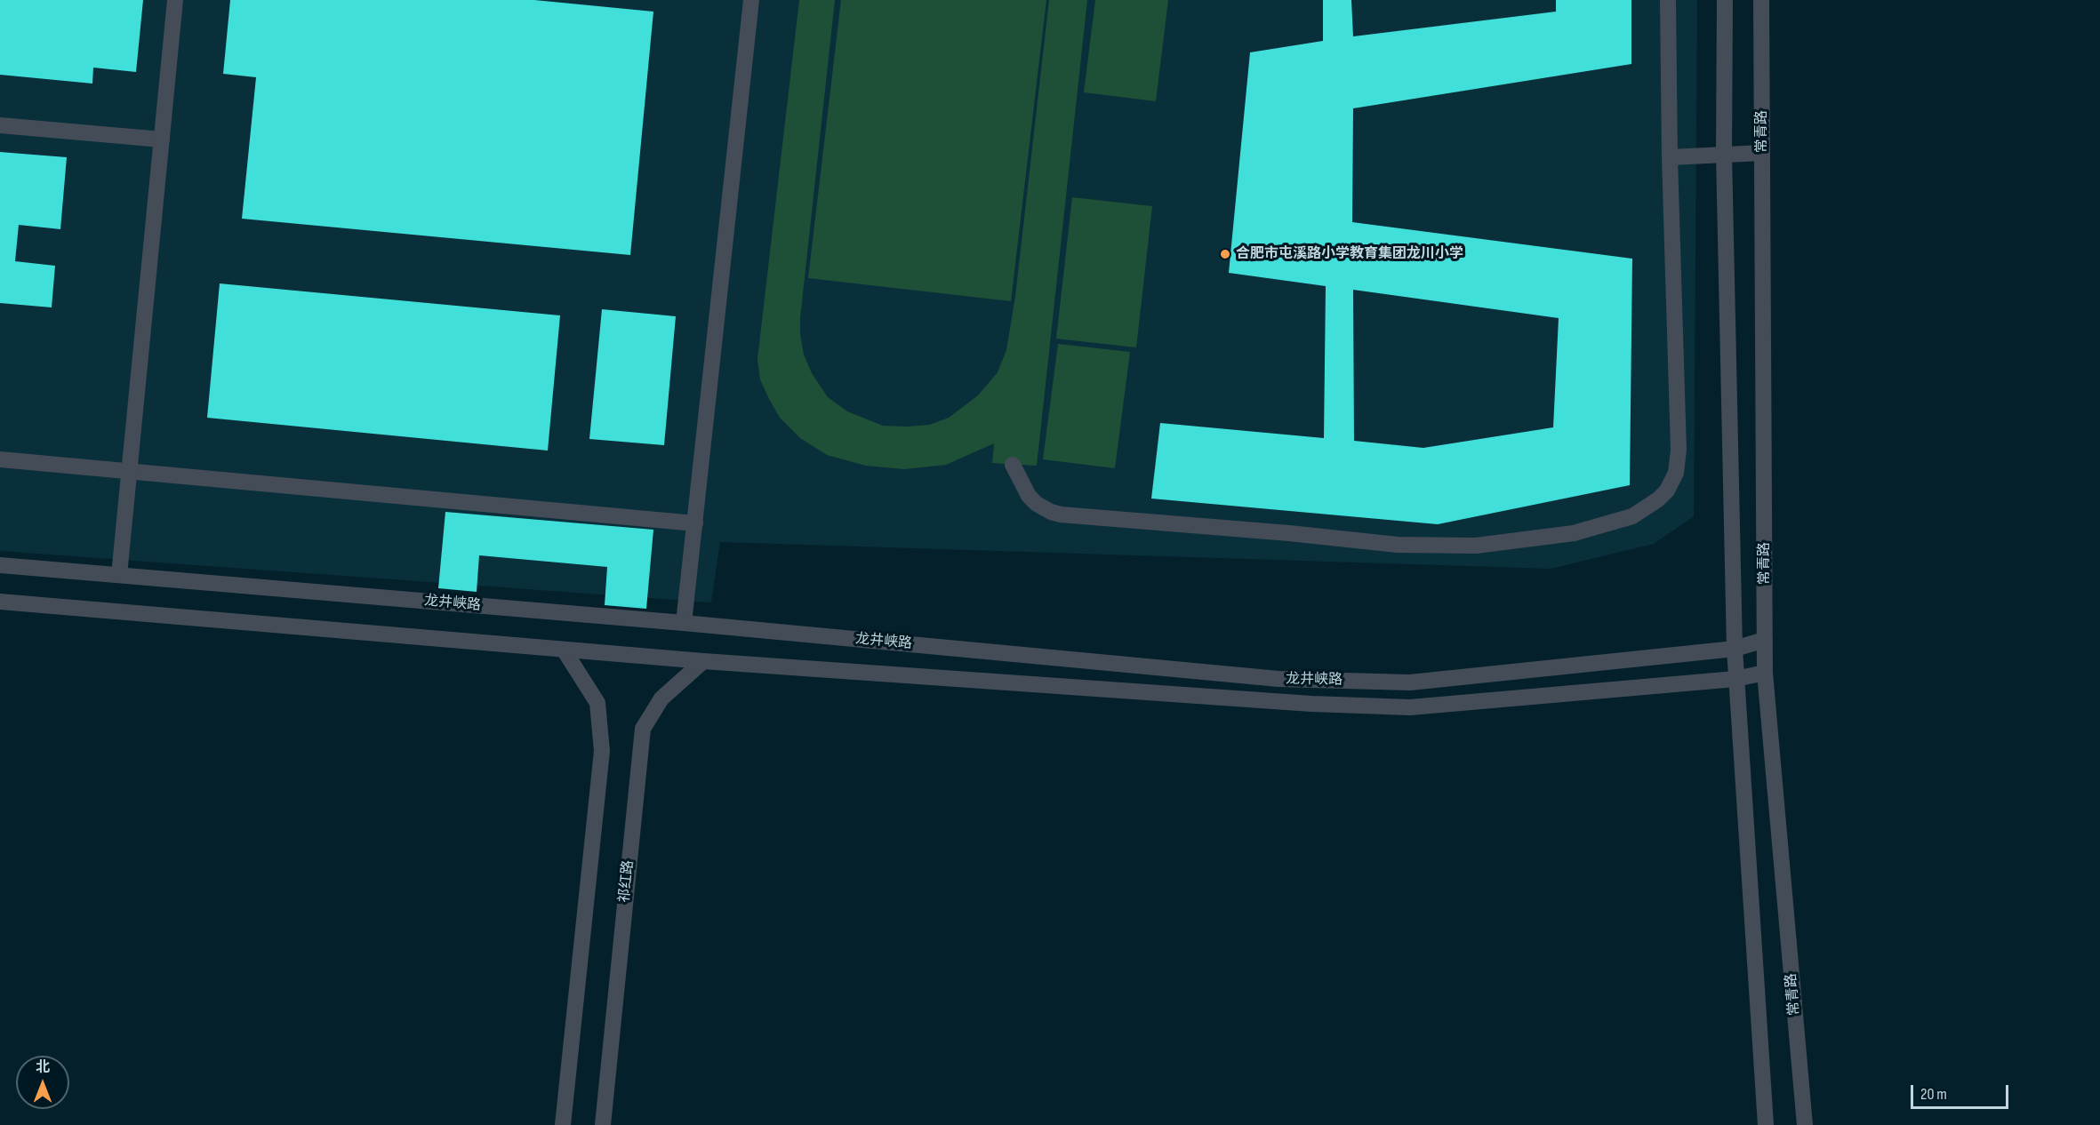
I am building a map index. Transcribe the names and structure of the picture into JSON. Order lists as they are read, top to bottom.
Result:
{
  "streets": {
    "street": ["常青路", "龙井峡路", "祁红路"]
  },
  "crossings": [
    ["常青路", "龙井峡路"],
    ["龙井峡路", "祁红路"]
  ],
  "places": ["合肥市屯溪路小学教育集团龙川小学"],
  "scale_bar": "20 m",
  "north": "top"
}
